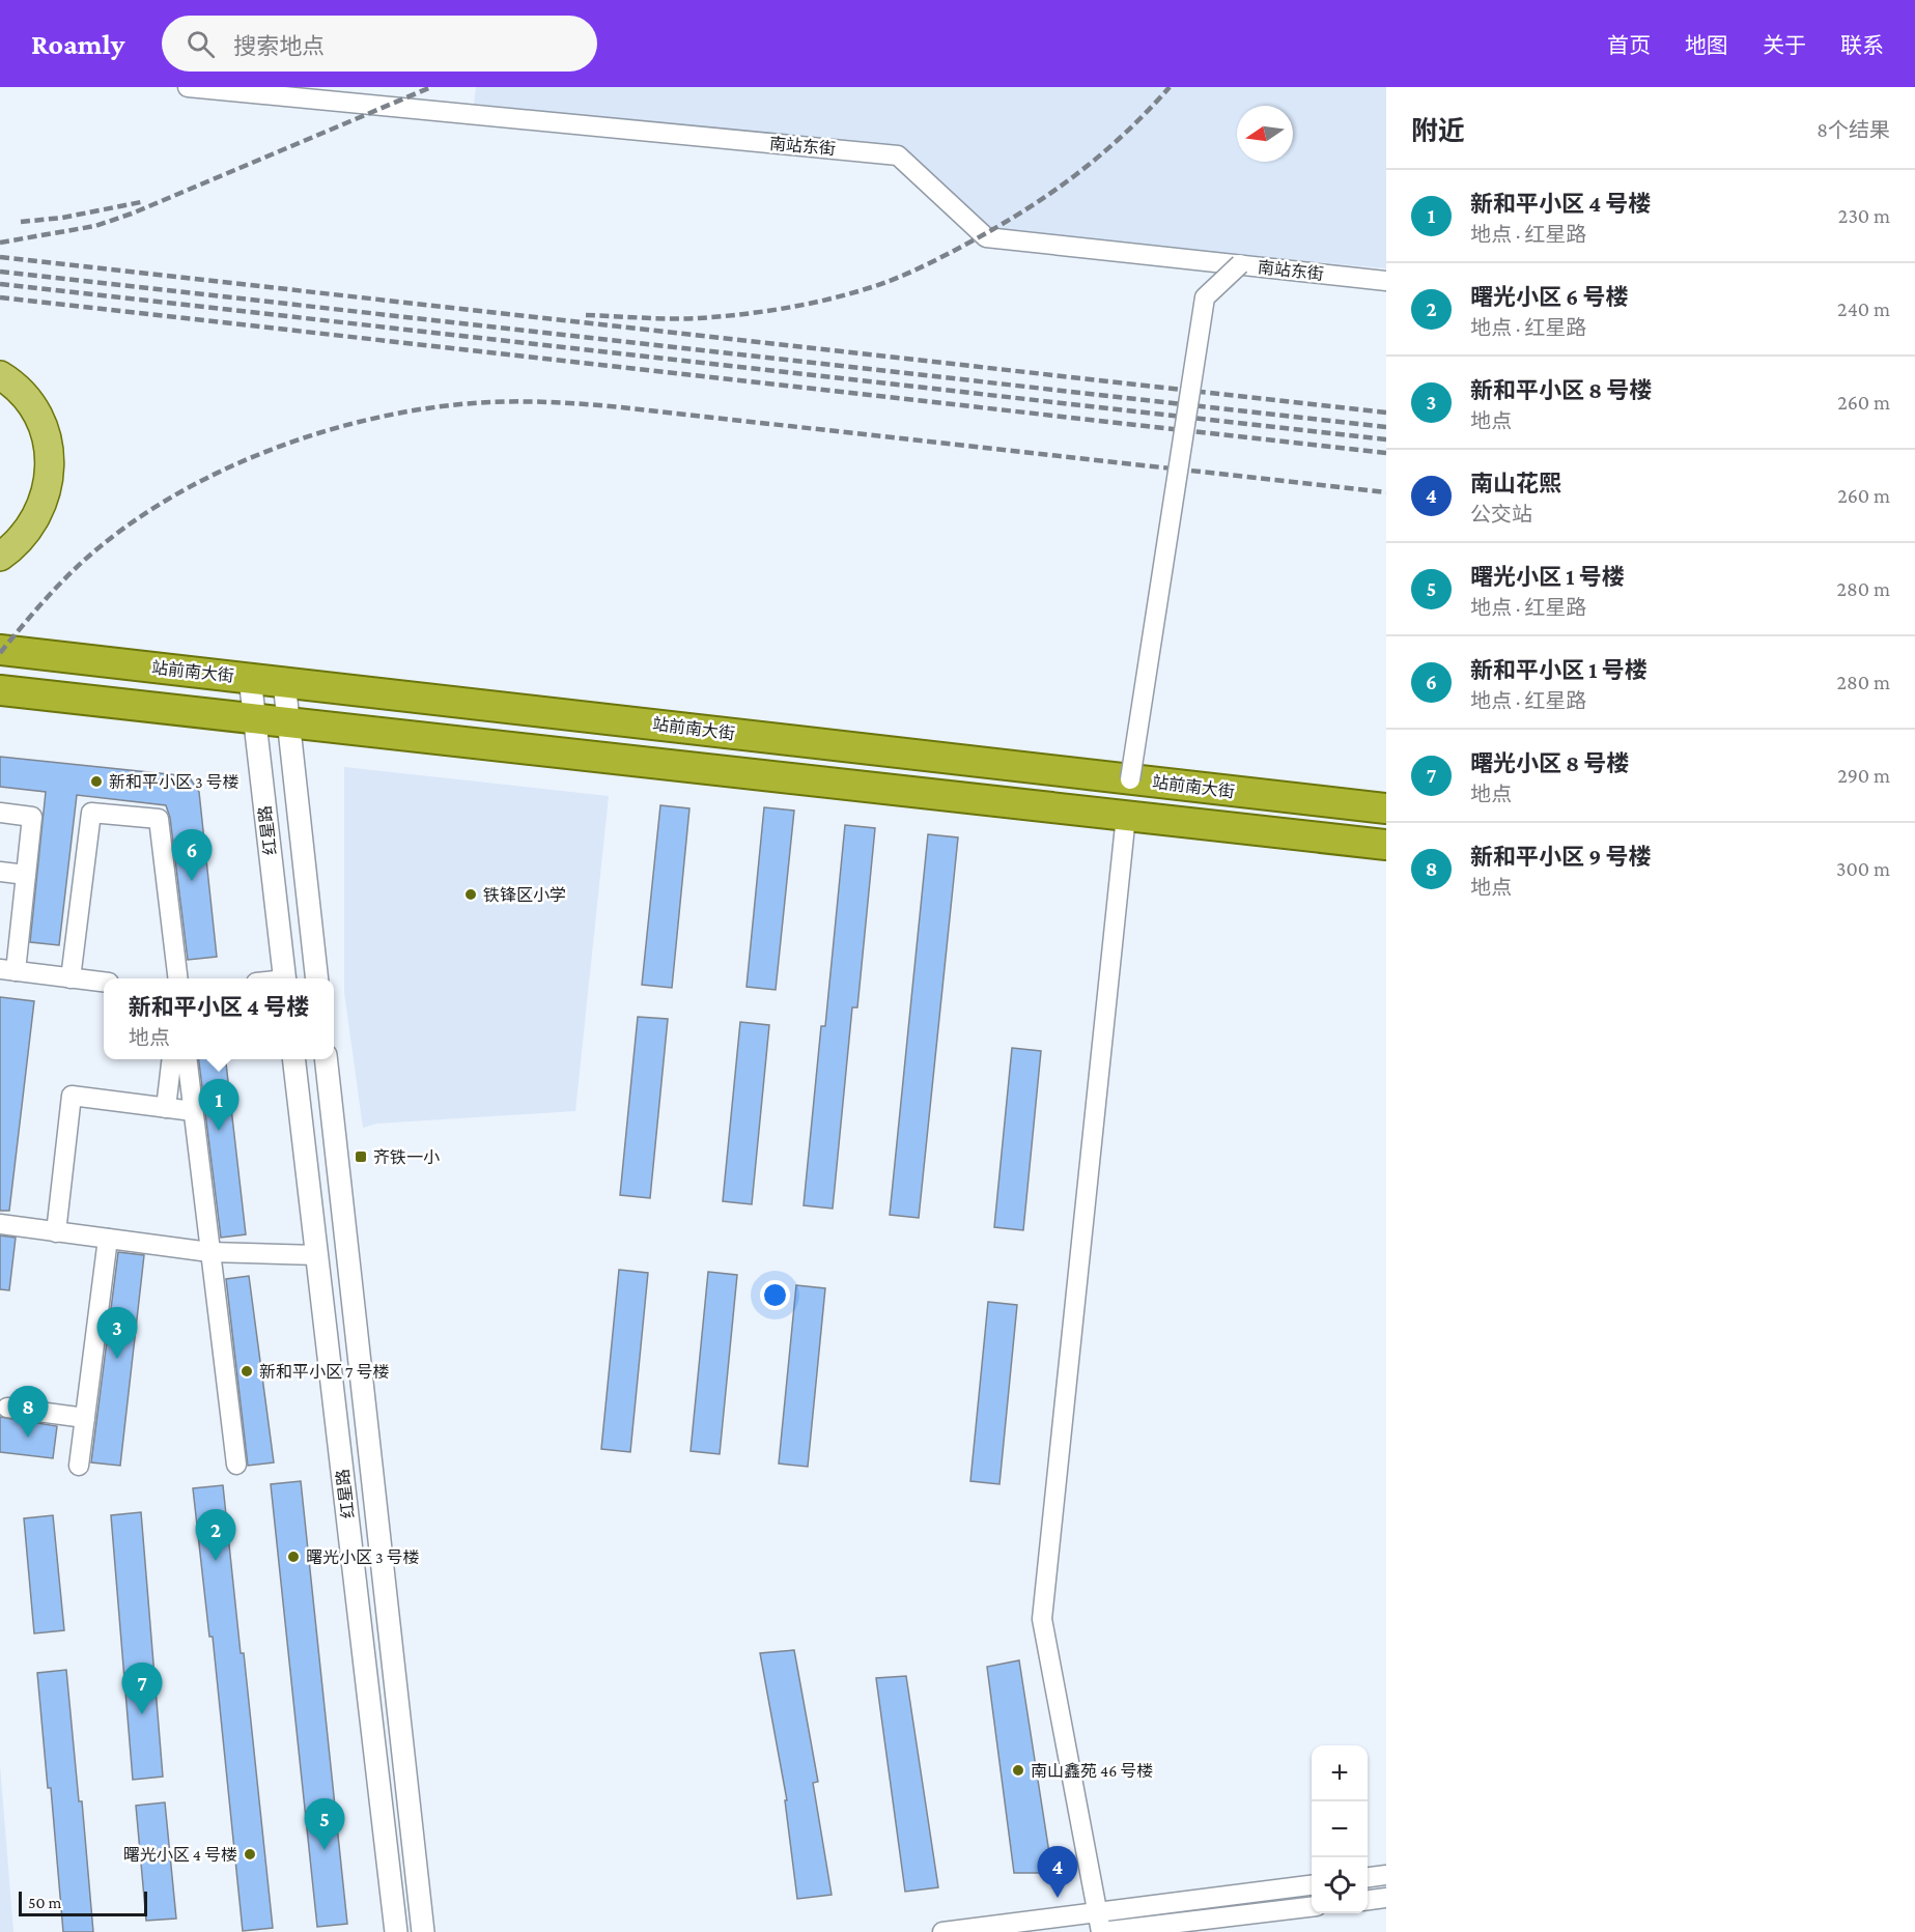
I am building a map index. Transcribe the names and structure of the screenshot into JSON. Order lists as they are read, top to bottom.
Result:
{
  "streets": {
    "highway": ["站前南大街"],
    "street": ["南站东街", "红星路"]
  },
  "crossings": [
    ["站前南大街", "红星路"]
  ],
  "places": {
    "other": [
      "新和平小区 3 号楼",
      "铁锋区小学",
      "新和平小区 7 号楼",
      "曙光小区 3 号楼",
      "南山鑫苑 46 号楼",
      "曙光小区 4 号楼"
    ],
    "transit": ["齐铁一小"]
  },
  "scale_bar": "50 m",
  "north": "left",
  "page": {
    "header": "Roamly",
    "search": "搜索地点",
    "nav": [
      "首页",
      "地图",
      "关于",
      "联系"
    ],
    "heading": ["附近", "8个结果"],
    "list": [
      {
        "mark": "1",
        "name": "新和平小区 4 号楼",
        "note": "地点 · 红星路",
        "value": "230 m"
      },
      {
        "mark": "2",
        "name": "曙光小区 6 号楼",
        "note": "地点 · 红星路",
        "value": "240 m"
      },
      {
        "mark": "3",
        "name": "新和平小区 8 号楼",
        "note": "地点",
        "value": "260 m"
      },
      {
        "mark": "4",
        "name": "南山花熙",
        "note": "公交站",
        "value": "260 m"
      },
      {
        "mark": "5",
        "name": "曙光小区 1 号楼",
        "note": "地点 · 红星路",
        "value": "280 m"
      },
      {
        "mark": "6",
        "name": "新和平小区 1 号楼",
        "note": "地点 · 红星路",
        "value": "280 m"
      },
      {
        "mark": "7",
        "name": "曙光小区 8 号楼",
        "note": "地点",
        "value": "290 m"
      },
      {
        "mark": "8",
        "name": "新和平小区 9 号楼",
        "note": "地点",
        "value": "300 m"
      }
    ],
    "pins": [
      "6",
      "1",
      "3",
      "8",
      "2",
      "7",
      "5",
      "4"
    ],
    "popup": ["新和平小区 4 号楼", "地点"],
    "map_buttons": ["+", "−"],
    "scale": "50 m"
  }
}
